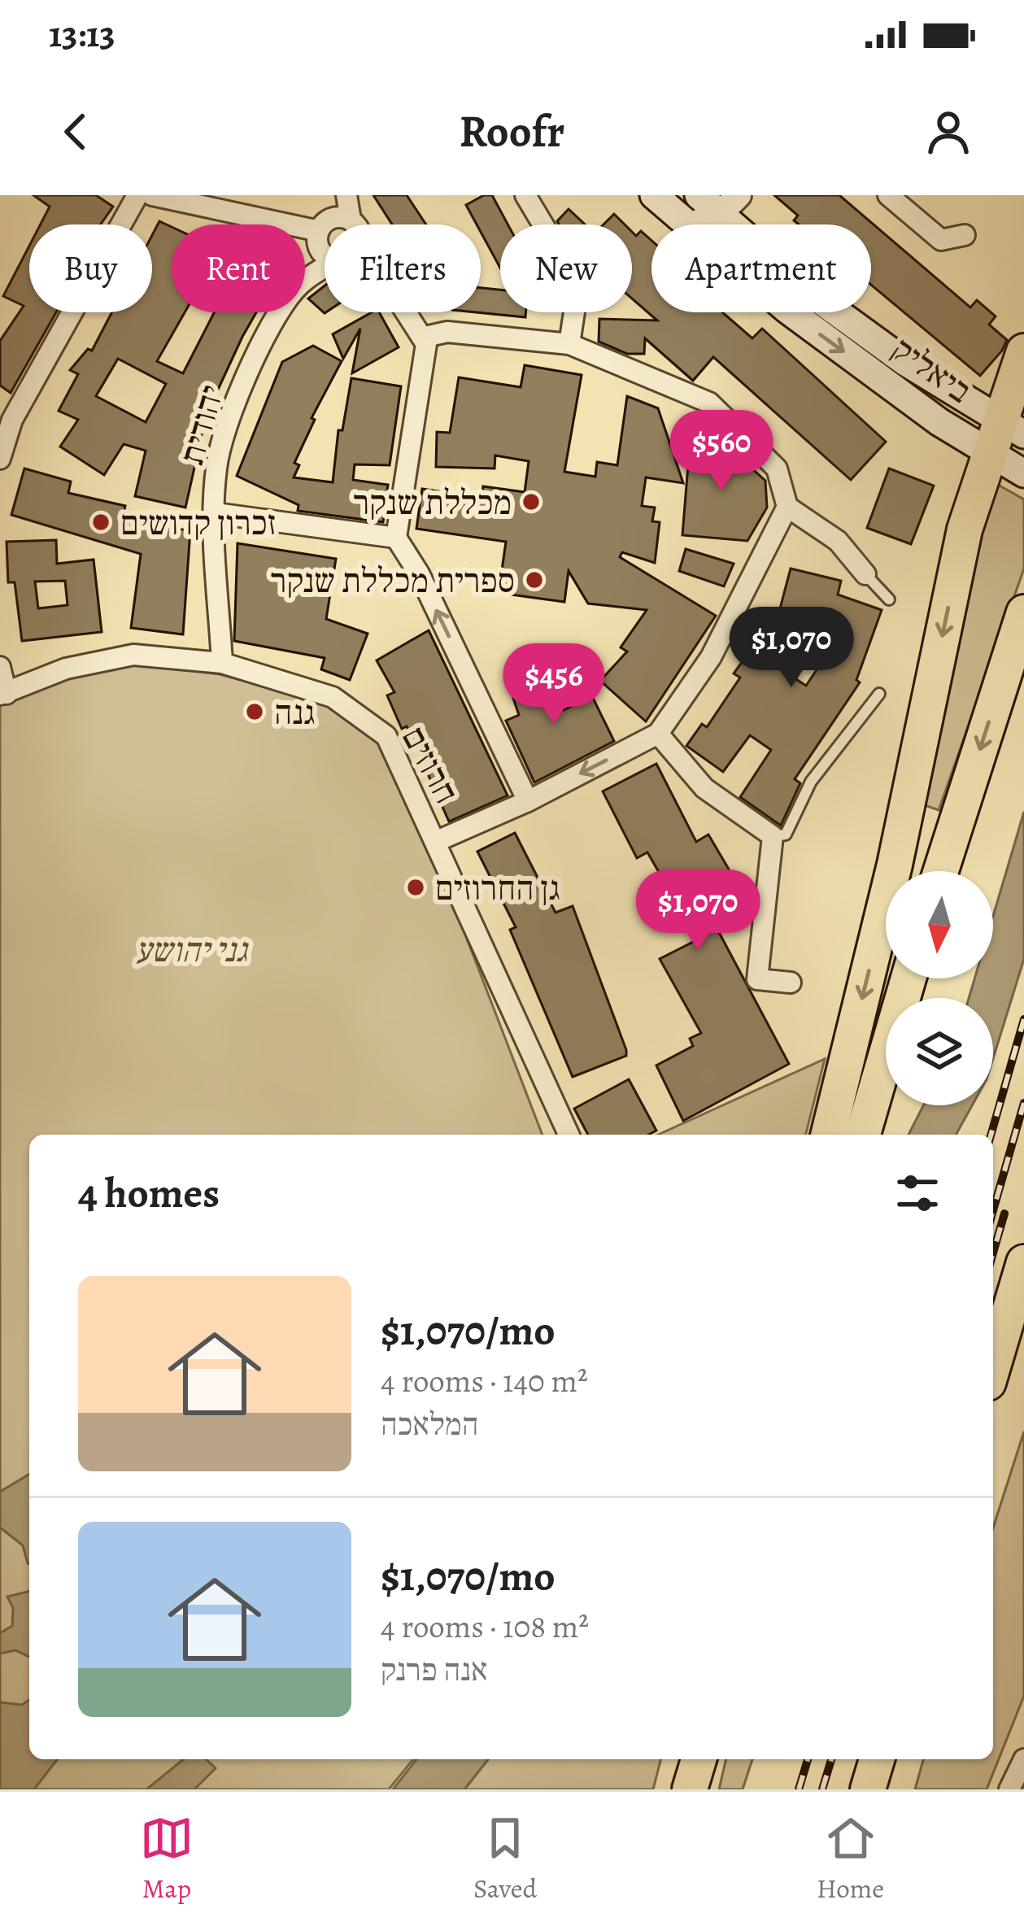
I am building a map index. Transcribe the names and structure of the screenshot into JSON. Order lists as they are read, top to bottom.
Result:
{
  "streets": {
    "main road": ["ביאליק"],
    "street": ["יהודית", "חרוזים"]
  },
  "crossings": [
    ["יהודית", "חרוזים"]
  ],
  "parks": ["גני יהושע"],
  "places": [
    "מכללת שנקר",
    "זכרון קדושים",
    "ספרית מכללת שנקר",
    "גנה",
    "גן החרוזים"
  ],
  "north": "bottom",
  "page": {
    "status": "13:13",
    "header": "Roofr",
    "chip": [
      "Buy",
      "Rent",
      "Filters",
      "New",
      "Apartment"
    ],
    "price": [
      "$560",
      "$1,070",
      "$456",
      "$1,070"
    ],
    "heading": "4 homes",
    "list": [
      {
        "name": "$1,070/mo",
        "note": "4 rooms · 140 m² · המלאכה"
      },
      {
        "name": "$1,070/mo",
        "note": "4 rooms · 108 m² · אנה פרנק"
      }
    ],
    "tabs": ["Map", "Saved", "Home"]
  }
}
